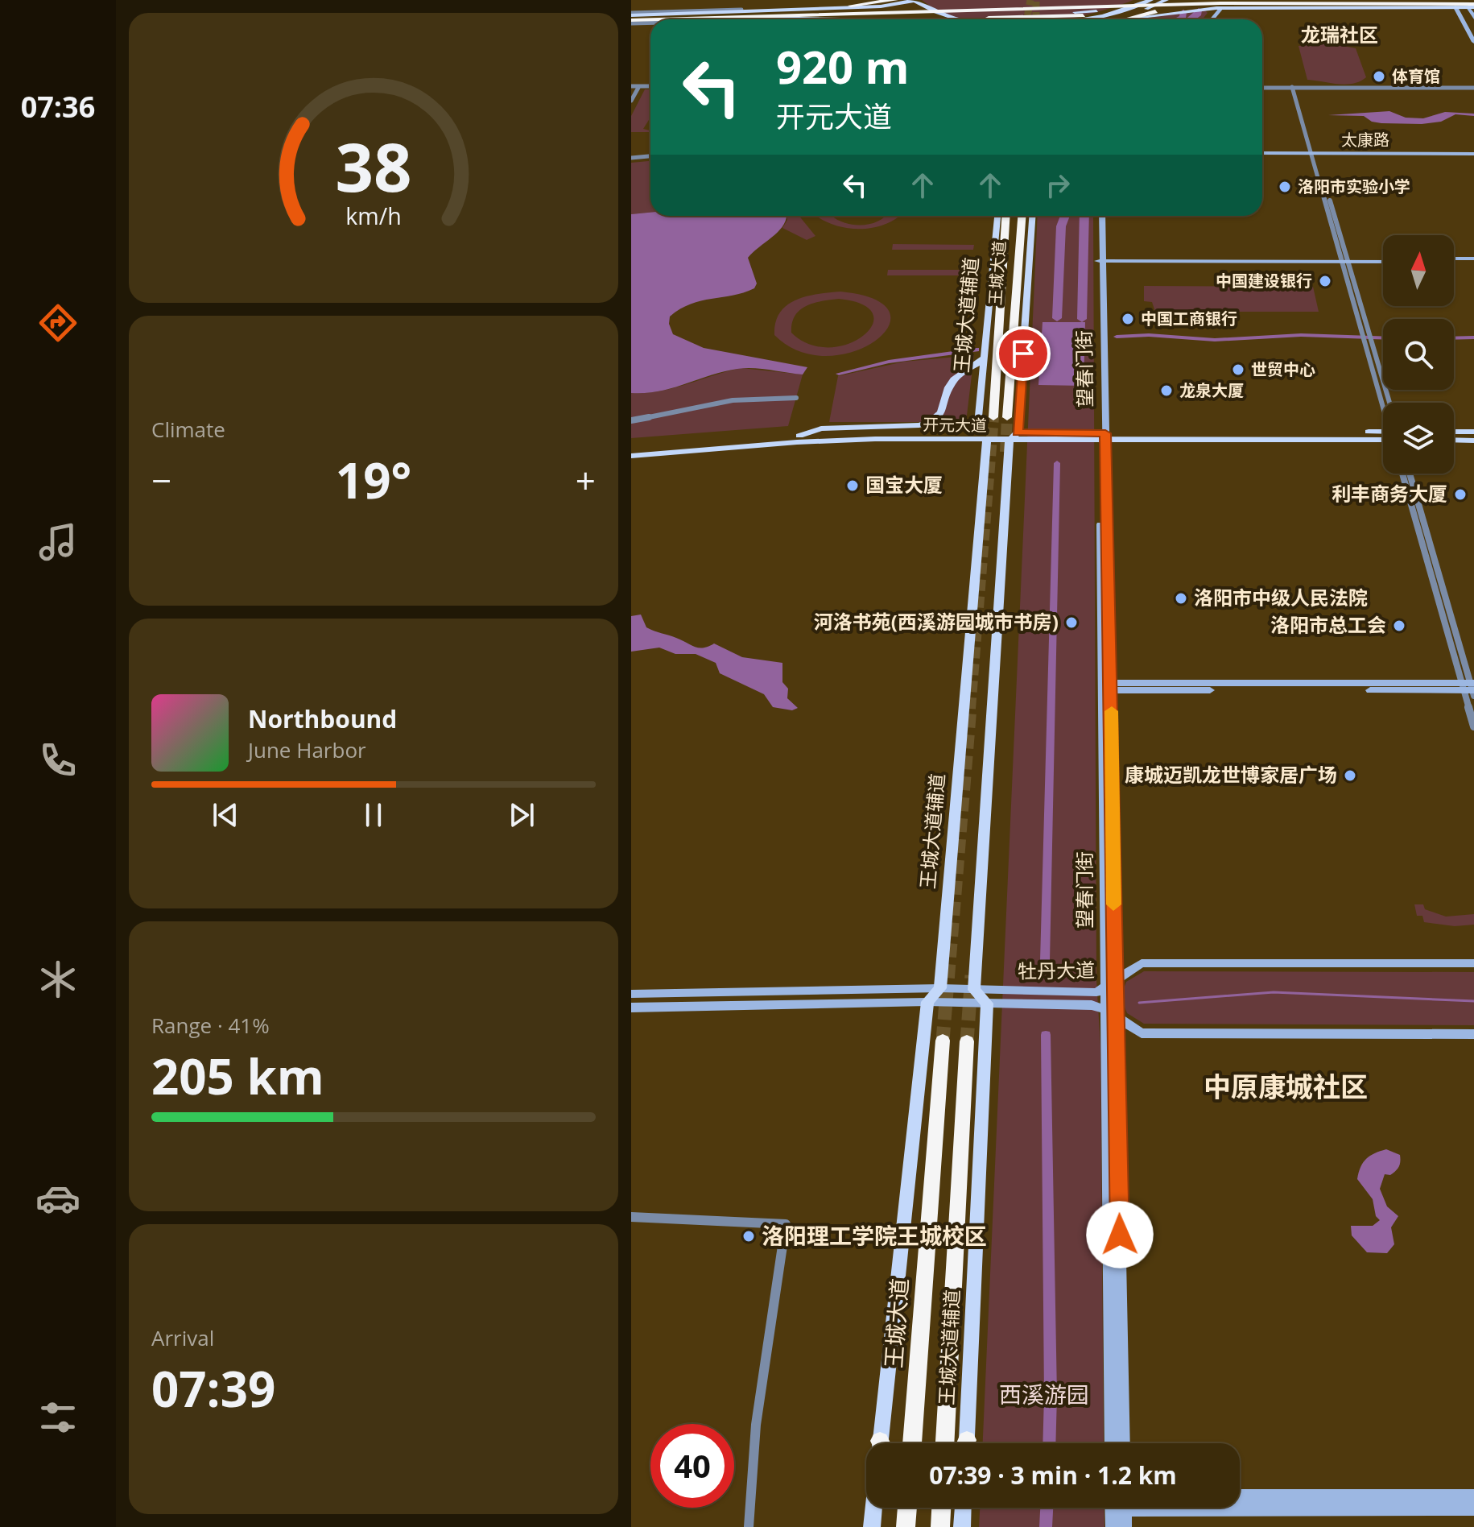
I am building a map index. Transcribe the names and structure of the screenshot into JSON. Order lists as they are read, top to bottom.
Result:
{
  "streets": {
    "highway": ["王城大道"],
    "main road": ["王城大道辅道", "开元大道"],
    "street": ["太康路", "望春门街", "牡丹大道"]
  },
  "crossings": [
    ["王城大道辅道", "开元大道"],
    ["王城大道辅道", "牡丹大道"],
    ["望春门街", "开元大道"],
    ["望春门街", "牡丹大道"]
  ],
  "districts": ["龙瑞社区", "中原康城社区"],
  "parks": ["西溪游园"],
  "places": [
    "体育馆",
    "洛阳市实验小学",
    "中国建设银行",
    "中国工商银行",
    "世贸中心",
    "龙泉大厦",
    "国宝大厦",
    "利丰商务大厦",
    "洛阳市中级人民法院",
    "河洛书苑(西溪游园城市书房)",
    "洛阳市总工会",
    "康城迈凯龙世博家居广场",
    "洛阳理工学院王城校区"
  ],
  "north": "top",
  "page": {
    "tabs": "07:36",
    "turn": ["920 m", "开元大道"],
    "tile": [
      "Climate",
      ["Range · 41%", "205 km"],
      ["Arrival", "07:39"]
    ],
    "heat": ["−", "19°", "+"],
    "song": ["Northbound", "June Harbor"],
    "limit": "40",
    "trip": "07:39 · 3 min · 1.2 km",
    "gauge": ["38", "km/h"]
  }
}
